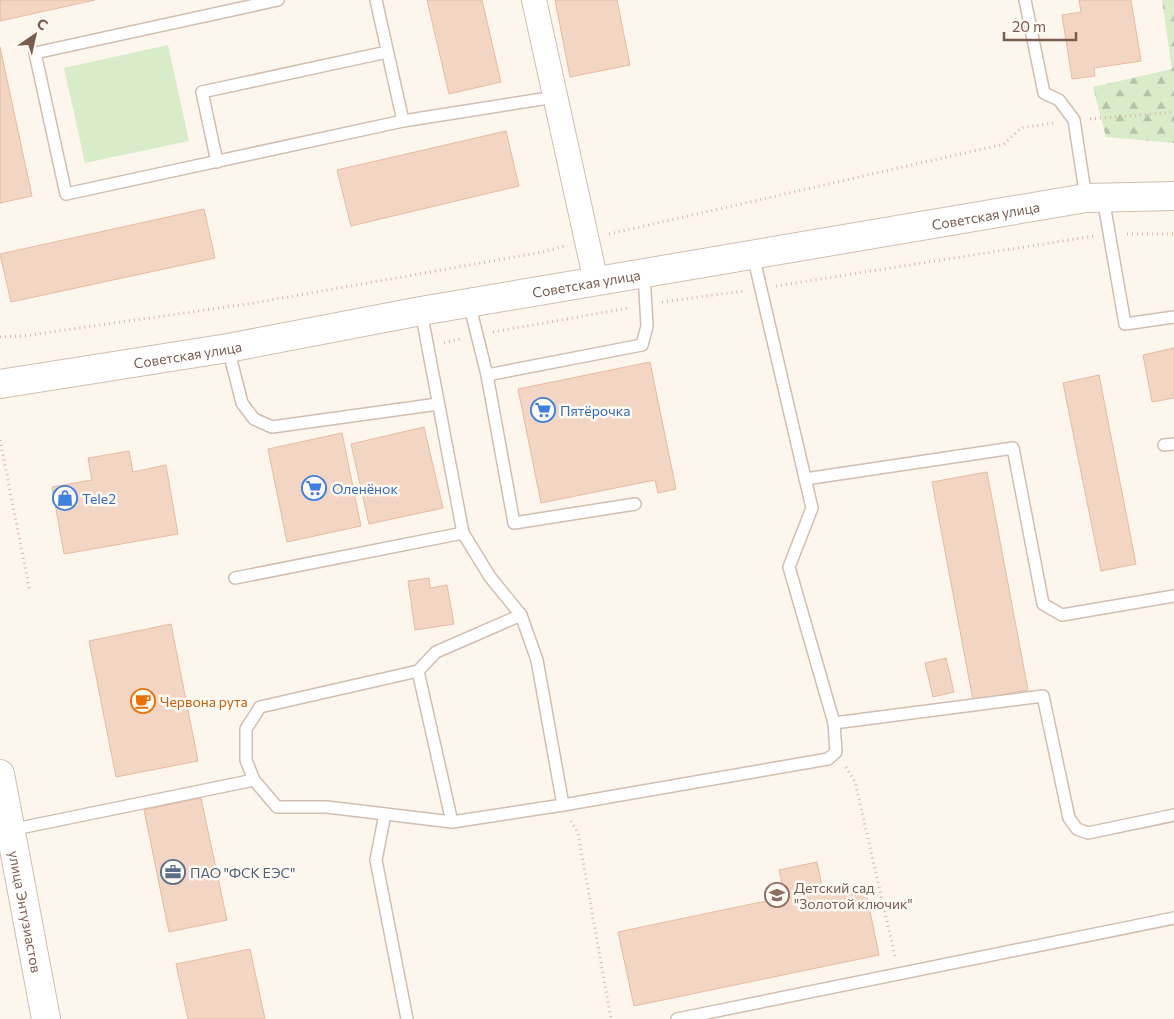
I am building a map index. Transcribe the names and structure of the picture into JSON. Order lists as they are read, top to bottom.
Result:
{
  "streets": {
    "street": ["Советская улица", "улица Энтузиастов"]
  },
  "places": {
    "supermarket": ["Пятёрочка", "Оленёнок"],
    "shop": ["Tele2"],
    "cafe": ["Червона рута"],
    "office": ["ПАО \"ФСК ЕЭС\""],
    "school or university": ["Детский сад \"Золотой ключик\""]
  },
  "scale_bar": "20 m",
  "north": "top right"
}
